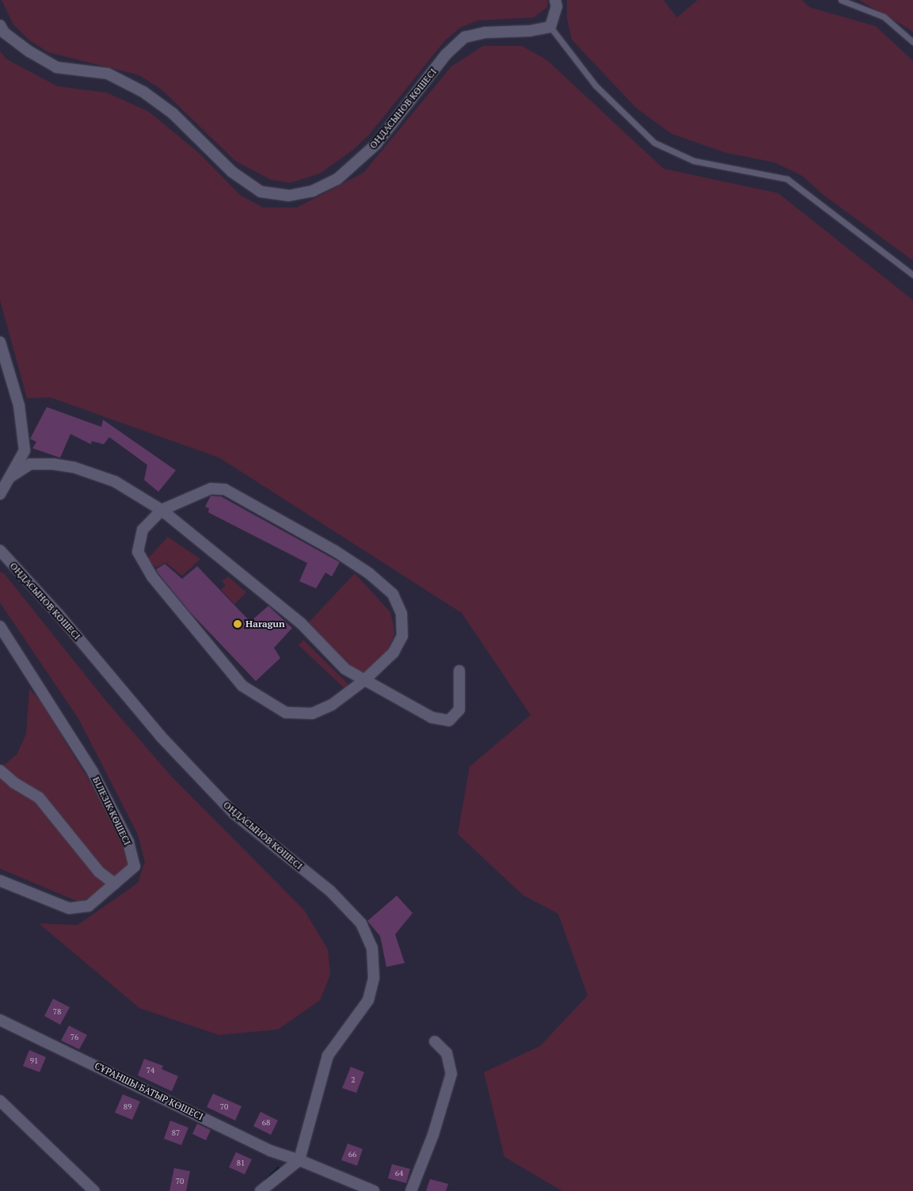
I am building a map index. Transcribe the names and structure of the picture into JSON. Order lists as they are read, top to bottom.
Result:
{
  "streets": {
    "street": ["ОҢДАСЫНОВ КӨШЕСІ", "БІЛЕЗІК КӨШЕСІ", "СҰРАНШЫ БАТЫР КӨШЕСІ"]
  },
  "crossings": [
    ["ОҢДАСЫНОВ КӨШЕСІ", "СҰРАНШЫ БАТЫР КӨШЕСІ"]
  ],
  "places": ["Haragun"],
  "house_numbers": [
    "78",
    "76",
    "91",
    "74",
    "2",
    "89",
    "70",
    "68",
    "87",
    "66",
    "81",
    "64",
    "70"
  ]
}
